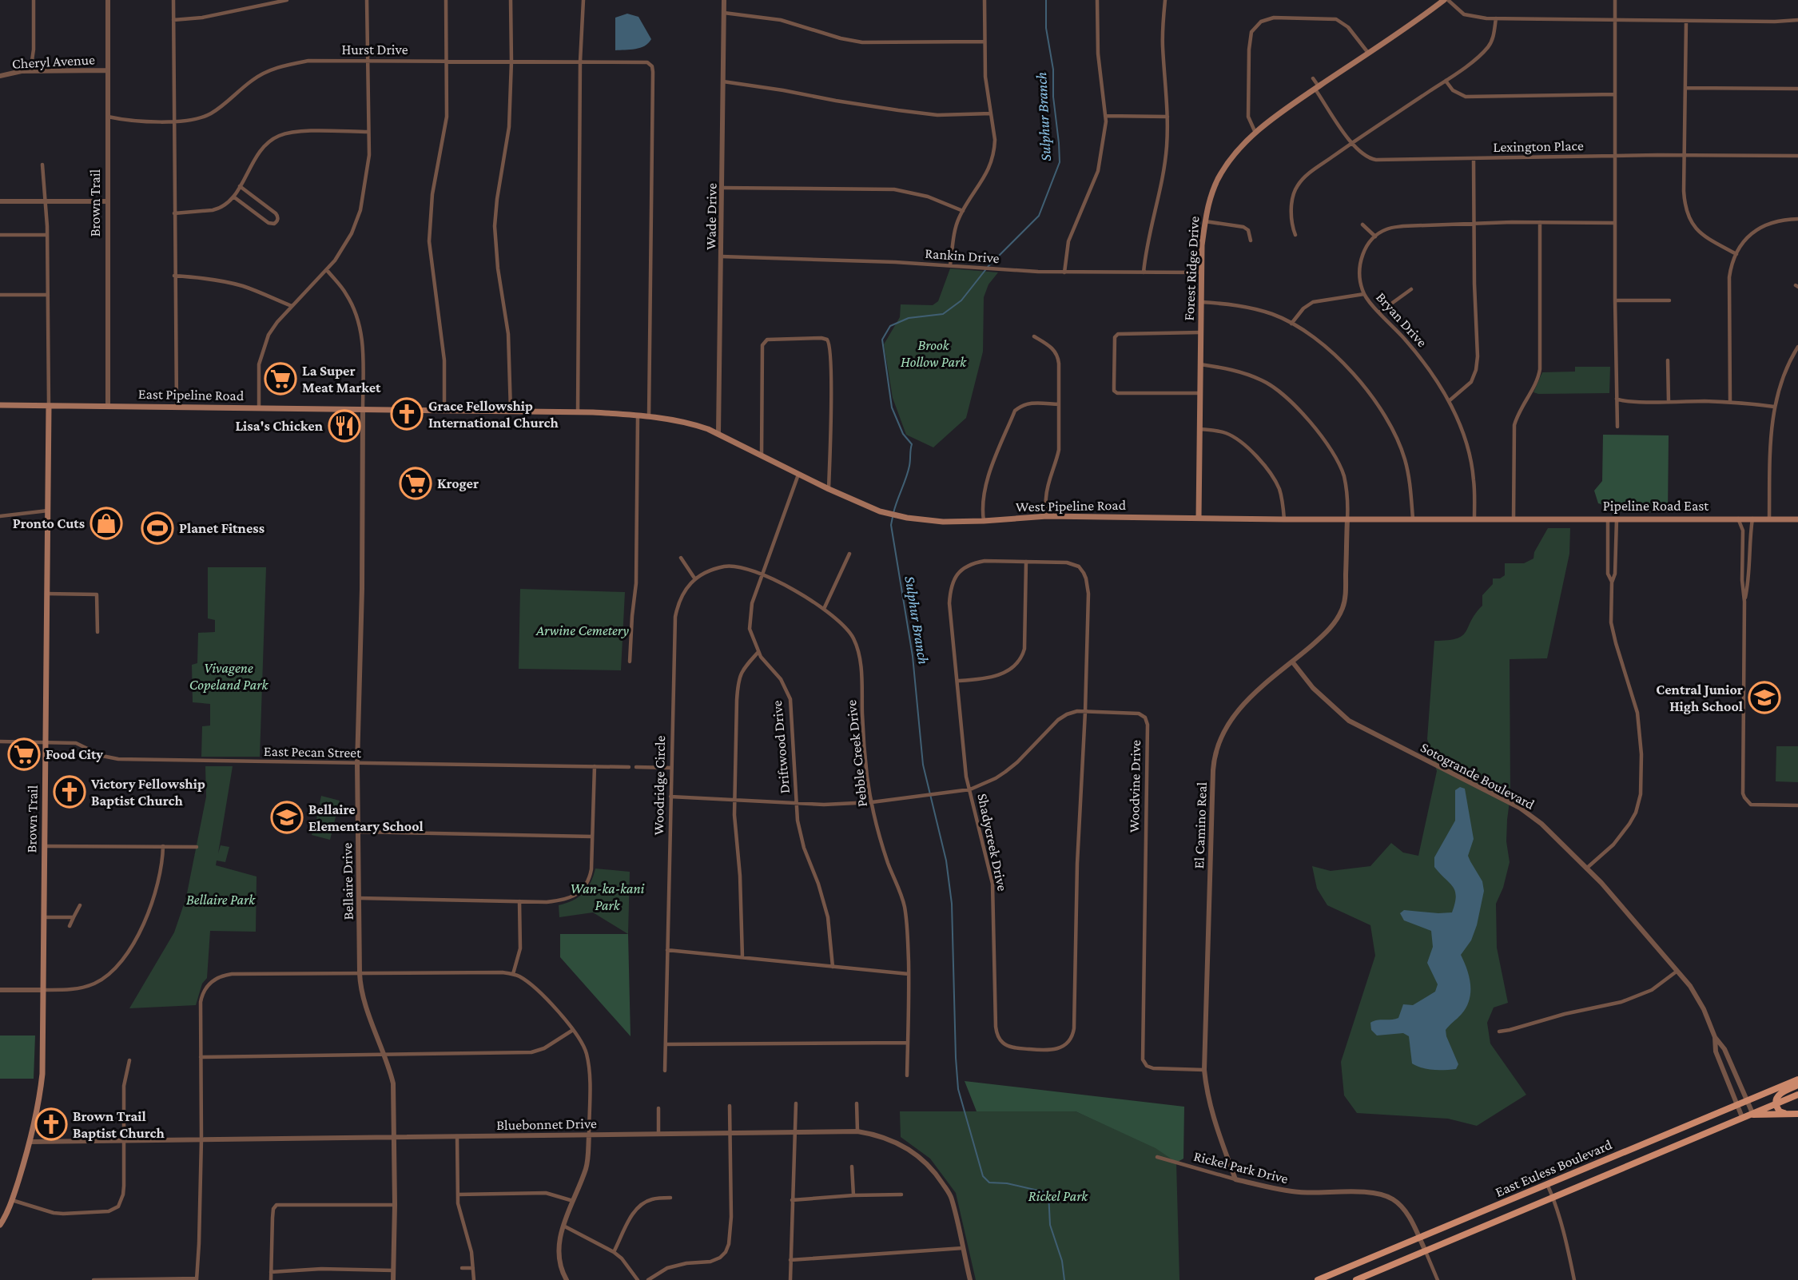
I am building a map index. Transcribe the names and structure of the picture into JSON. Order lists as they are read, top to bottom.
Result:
{
  "streets": {
    "main road": [
      "Brown Trail",
      "Forest Ridge Drive",
      "East Pipeline Road",
      "West Pipeline Road",
      "Pipeline Road East",
      "East Euless Boulevard"
    ],
    "street": [
      "Hurst Drive",
      "Cheryl Avenue",
      "Lexington Place",
      "Wade Drive",
      "Rankin Drive",
      "Bryan Drive",
      "Driftwood Drive",
      "East Pecan Street",
      "Pebble Creek Drive",
      "Sotogrande Boulevard",
      "Woodridge Circle",
      "Woodvine Drive",
      "El Camino Real",
      "Shadycreek Drive",
      "Bellaire Drive",
      "Bluebonnet Drive",
      "Rickel Park Drive"
    ]
  },
  "crossings": [
    ["Hurst Drive", "Brown Trail"],
    ["Hurst Drive", "East Pipeline Road"],
    ["Hurst Drive", "West Pipeline Road"],
    ["Cheryl Avenue", "Brown Trail"],
    ["Lexington Place", "Forest Ridge Drive"],
    ["Brown Trail", "East Pipeline Road"],
    ["Brown Trail", "East Pecan Street"],
    ["Brown Trail", "Bluebonnet Drive"],
    ["Wade Drive", "Rankin Drive"],
    ["Wade Drive", "West Pipeline Road"],
    ["Rankin Drive", "Forest Ridge Drive"],
    ["Forest Ridge Drive", "West Pipeline Road"],
    ["Bryan Drive", "West Pipeline Road"],
    ["East Pipeline Road", "West Pipeline Road"],
    ["East Pipeline Road", "Bellaire Drive"],
    ["West Pipeline Road", "Pipeline Road East"],
    ["West Pipeline Road", "Driftwood Drive"],
    ["West Pipeline Road", "El Camino Real"],
    ["Driftwood Drive", "Pebble Creek Drive"],
    ["Driftwood Drive", "Woodridge Circle"],
    ["Driftwood Drive", "Woodvine Drive"],
    ["East Pecan Street", "Bellaire Drive"],
    ["Pebble Creek Drive", "Woodridge Circle"],
    ["Pebble Creek Drive", "Woodvine Drive"],
    ["Sotogrande Boulevard", "El Camino Real"],
    ["Sotogrande Boulevard", "East Euless Boulevard"],
    ["Woodridge Circle", "Woodvine Drive"],
    ["Woodvine Drive", "El Camino Real"],
    ["Woodvine Drive", "Shadycreek Drive"],
    ["El Camino Real", "Rickel Park Drive"],
    ["Bellaire Drive", "Bluebonnet Drive"],
    ["Rickel Park Drive", "East Euless Boulevard"]
  ],
  "water": ["Sulphur Branch"],
  "parks": [
    "Brook Hollow Park",
    "Arwine Cemetery",
    "Vivagene Copeland Park",
    "Wan-ka-kani Park",
    "Bellaire Park",
    "Rickel Park"
  ],
  "places": {
    "supermarket": ["La Super Meat Market", "Kroger", "Food City"],
    "church": ["Grace Fellowship International Church", "Victory Fellowship Baptist Church", "Brown Trail Baptist Church"],
    "restaurant": ["Lisa's Chicken"],
    "shop": ["Pronto Cuts"],
    "sports": ["Planet Fitness"],
    "school or university": ["Central Junior High School", "Bellaire Elementary School"]
  }
}
